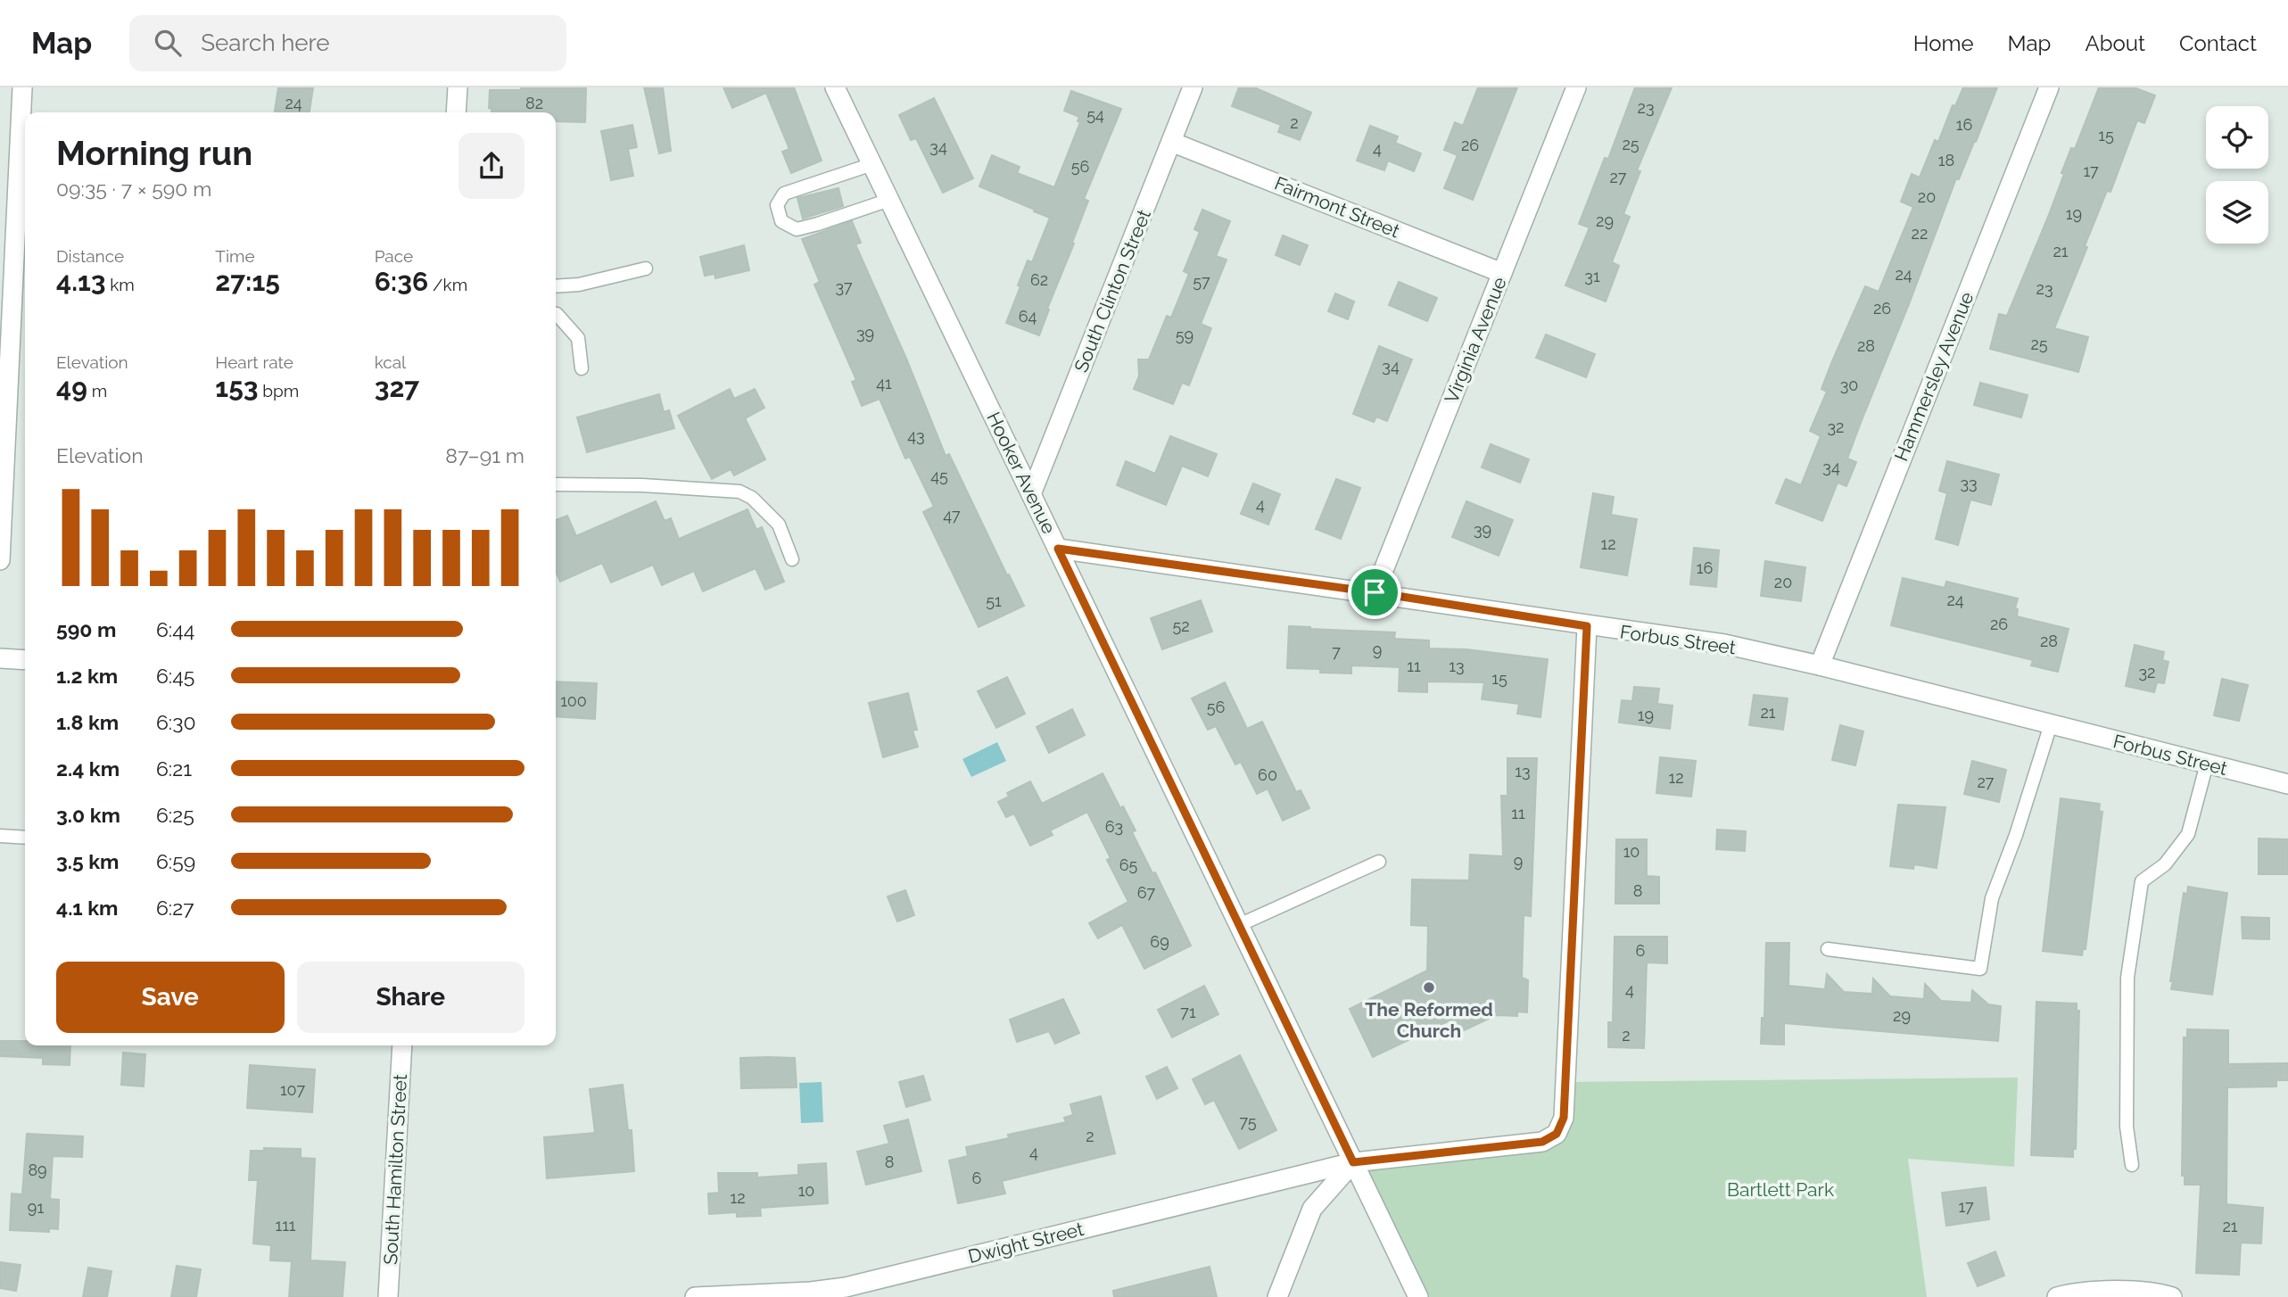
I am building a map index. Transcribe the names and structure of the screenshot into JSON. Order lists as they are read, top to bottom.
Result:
{
  "streets": {
    "street": [
      "Fairmont Street",
      "South Clinton Street",
      "Virginia Avenue",
      "Hammersley Avenue",
      "Hooker Avenue",
      "Forbus Street",
      "South Hamilton Street",
      "Dwight Street"
    ]
  },
  "crossings": [
    ["Fairmont Street", "South Clinton Street"],
    ["Fairmont Street", "Virginia Avenue"],
    ["South Clinton Street", "Hooker Avenue"],
    ["Virginia Avenue", "Forbus Street"],
    ["Hammersley Avenue", "Forbus Street"],
    ["Hooker Avenue", "Forbus Street"],
    ["Hooker Avenue", "Dwight Street"],
    ["Forbus Street", "Dwight Street"]
  ],
  "parks": ["Bartlett Park"],
  "places": ["The Reformed Church"],
  "house_numbers": [
    "24",
    "82",
    "23",
    "54",
    "2",
    "16",
    "15",
    "25",
    "26",
    "34",
    "4",
    "18",
    "56",
    "17",
    "27",
    "20",
    "19",
    "29",
    "22",
    "21",
    "24",
    "31",
    "62",
    "57",
    "37",
    "23",
    "26",
    "64",
    "39",
    "59",
    "25",
    "28",
    "34",
    "41",
    "30",
    "32",
    "43",
    "34",
    "45",
    "33",
    "4",
    "47",
    "39",
    "12",
    "16",
    "20",
    "24",
    "51",
    "26",
    "52",
    "28",
    "9",
    "7",
    "11",
    "13",
    "32",
    "15",
    "100",
    "56",
    "21",
    "19",
    "13",
    "60",
    "12",
    "27",
    "11",
    "63",
    "10",
    "9",
    "65",
    "8",
    "67",
    "69",
    "6",
    "4",
    "71",
    "29",
    "2",
    "107",
    "75",
    "2",
    "4",
    "8",
    "89",
    "6",
    "10",
    "12",
    "17",
    "91",
    "111",
    "21"
  ],
  "page": {
    "header": "Map",
    "search": "Search here",
    "nav": [
      "Home",
      "Map",
      "About",
      "Contact"
    ],
    "heading": ["Morning run", "09:35 · 7 × 590 m"],
    "stats": [
      ["Distance", "4.13 km"],
      ["Time", "27:15"],
      ["Pace", "6:36 /km"],
      ["Elevation", "49 m"],
      ["Heart rate", "153 bpm"],
      ["kcal", "327"]
    ],
    "chart": ["Elevation", "87–91 m"],
    "list": [
      {
        "name": "590 m",
        "note": "6:44"
      },
      {
        "name": "1.2 km",
        "note": "6:45"
      },
      {
        "name": "1.8 km",
        "note": "6:30"
      },
      {
        "name": "2.4 km",
        "note": "6:21"
      },
      {
        "name": "3.0 km",
        "note": "6:25"
      },
      {
        "name": "3.5 km",
        "note": "6:59"
      },
      {
        "name": "4.1 km",
        "note": "6:27"
      }
    ],
    "buttons": ["Save", "Share"]
  }
}
